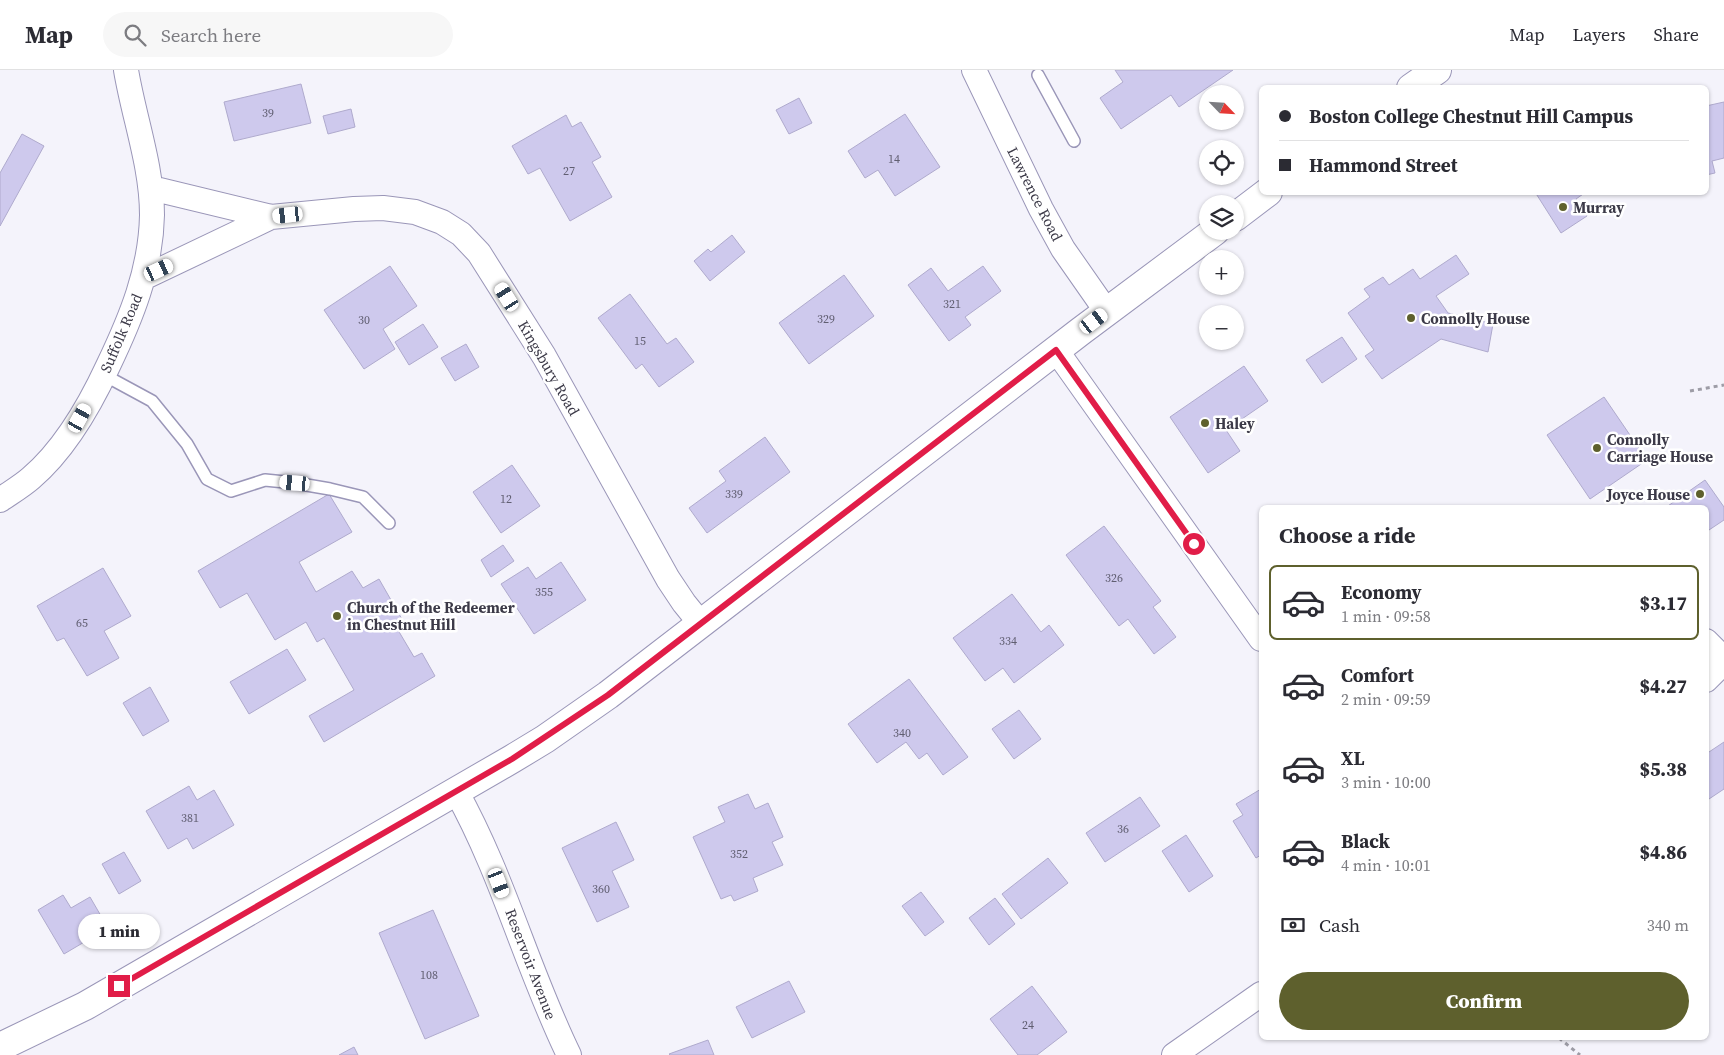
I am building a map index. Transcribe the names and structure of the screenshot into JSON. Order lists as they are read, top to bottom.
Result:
{
  "streets": {
    "street": [
      "Lawrence Road",
      "Suffolk Road",
      "Kingsbury Road",
      "Reservoir Avenue"
    ]
  },
  "crossings": [
    ["Suffolk Road", "Kingsbury Road"]
  ],
  "places": [
    "Murray",
    "Connolly House",
    "Haley",
    "Connolly Carriage House",
    "Joyce House",
    "Church of the Redeemer in Chestnut Hill"
  ],
  "house_numbers": [
    "39",
    "14",
    "27",
    "321",
    "329",
    "30",
    "15",
    "339",
    "12",
    "326",
    "355",
    "65",
    "334",
    "340",
    "381",
    "36",
    "352",
    "360",
    "108",
    "24"
  ],
  "north": "bottom right",
  "page": {
    "header": "Map",
    "search": "Search here",
    "nav": ["Map", "Layers", "Share"],
    "map_buttons": ["+", "−"],
    "banner": ["Boston College Chestnut Hill Campus", "Hammond Street"],
    "heading": "Choose a ride",
    "list": [
      {
        "name": "Economy",
        "note": "1 min · 09:58",
        "value": "$3.17"
      },
      {
        "name": "Comfort",
        "note": "2 min · 09:59",
        "value": "$4.27"
      },
      {
        "name": "XL",
        "note": "3 min · 10:00",
        "value": "$5.38"
      },
      {
        "name": "Black",
        "note": "4 min · 10:01",
        "value": "$4.86"
      }
    ],
    "pay": ["Cash", "340 m"],
    "bubble": "1 min",
    "buttons": "Confirm"
  }
}
